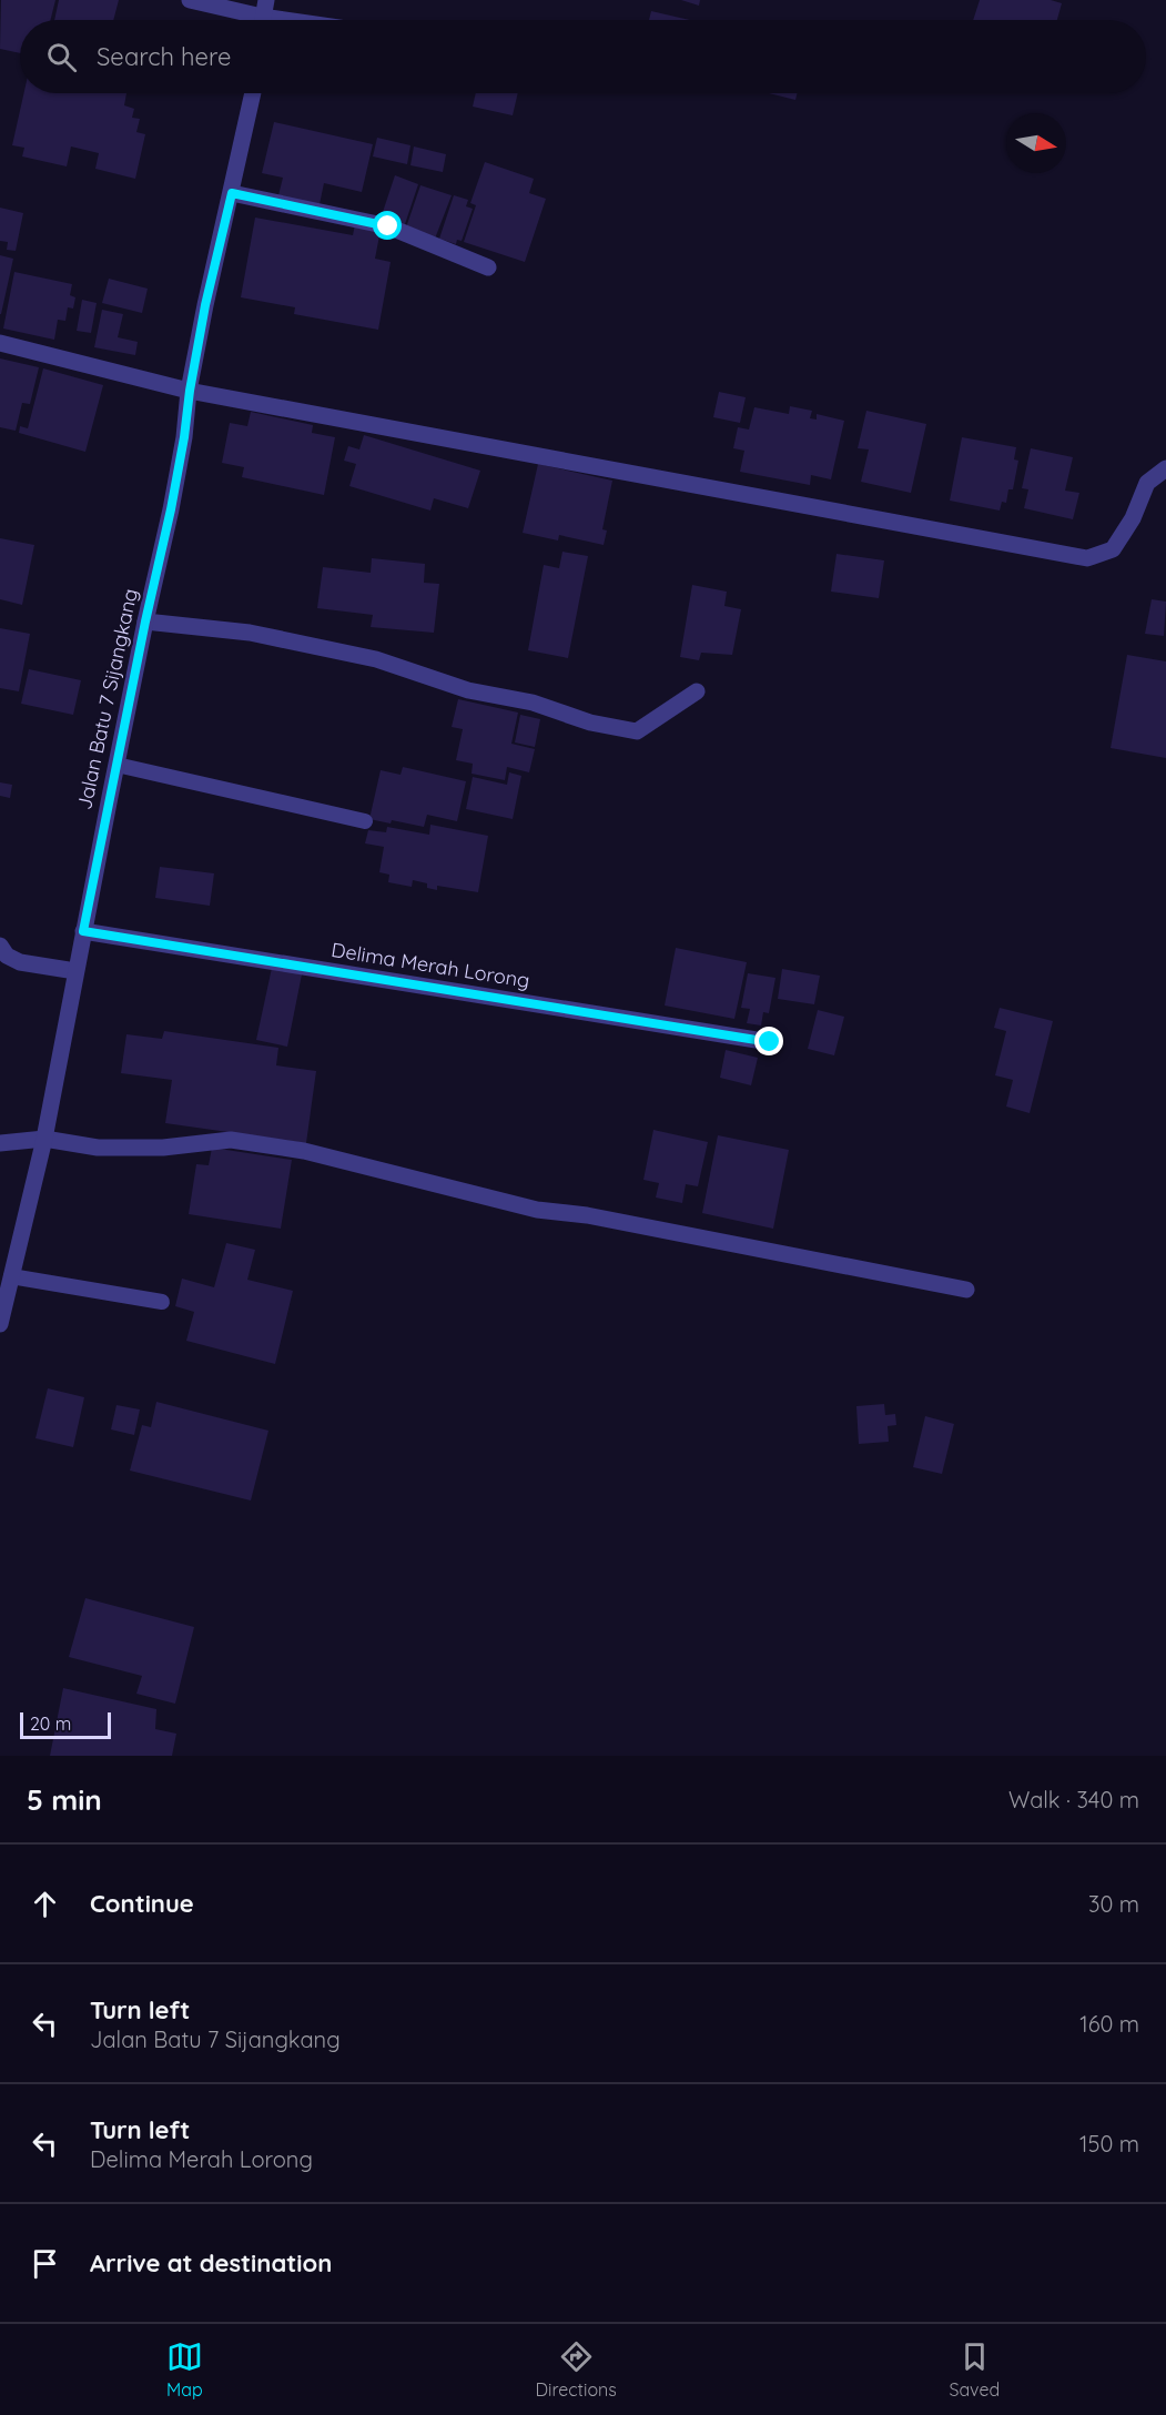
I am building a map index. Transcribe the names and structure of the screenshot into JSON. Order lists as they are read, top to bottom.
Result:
{
  "streets": {
    "street": ["Jalan Batu 7 Sijangkang", "Delima Merah Lorong"]
  },
  "crossings": [
    ["Jalan Batu 7 Sijangkang", "Delima Merah Lorong"]
  ],
  "scale_bar": "20 m",
  "north": "right",
  "page": {
    "search": "Search here",
    "scale": "20 m",
    "heading": ["5 min", "Walk · 340 m"],
    "list": [
      ["Continue", "30 m"],
      ["Turn left", "Jalan Batu 7 Sijangkang", "160 m"],
      ["Turn left", "Delima Merah Lorong", "150 m"],
      "Arrive at destination"
    ],
    "nav": ["Map", "Directions", "Saved"]
  }
}
